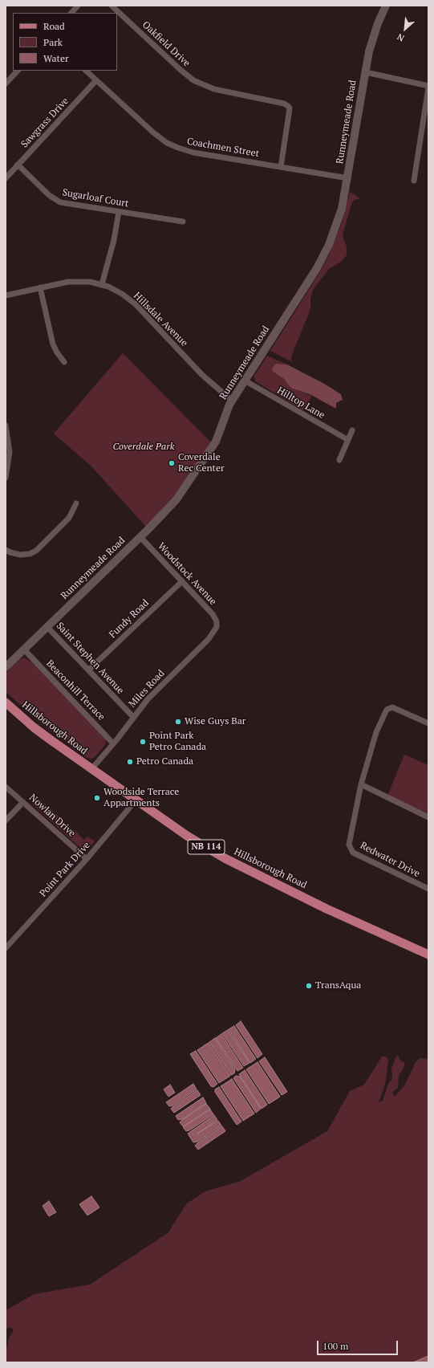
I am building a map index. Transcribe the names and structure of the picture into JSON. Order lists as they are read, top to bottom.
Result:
{
  "streets": {
    "main road": ["Hillsborough Road", "NB 114"],
    "street": [
      "Oakfield Drive",
      "Runneymeade Road",
      "Sawgrass Drive",
      "Coachmen Street",
      "Sugarloaf Court",
      "Hillsdale Avenue",
      "Hilltop Lane",
      "Woodstock Avenue",
      "Fundy Road",
      "Saint Stephen Avenue",
      "Miles Road",
      "Beaconhill Terrace",
      "Nowlan Drive",
      "Redwater Drive",
      "Point Park Drive"
    ]
  },
  "crossings": [
    ["Oakfield Drive", "Coachmen Street"],
    ["Runneymeade Road", "Coachmen Street"],
    ["Runneymeade Road", "Hillsdale Avenue"],
    ["Runneymeade Road", "Hilltop Lane"],
    ["Runneymeade Road", "Woodstock Avenue"],
    ["Runneymeade Road", "Saint Stephen Avenue"],
    ["Runneymeade Road", "Beaconhill Terrace"],
    ["Sawgrass Drive", "Coachmen Street"],
    ["Sawgrass Drive", "Sugarloaf Court"],
    ["Woodstock Avenue", "Fundy Road"],
    ["Woodstock Avenue", "Miles Road"],
    ["Fundy Road", "Saint Stephen Avenue"],
    ["Saint Stephen Avenue", "Miles Road"],
    ["Miles Road", "Beaconhill Terrace"],
    ["Miles Road", "Hillsborough Road"],
    ["Hillsborough Road", "Point Park Drive"],
    ["Nowlan Drive", "Point Park Drive"]
  ],
  "parks": ["Coverdale Park"],
  "places": [
    "Coverdale Rec Center",
    "Wise Guys Bar",
    "Point Park Petro Canada",
    "Petro Canada",
    "Woodside Terrace Appartments",
    "TransAqua"
  ],
  "legend": ["Road", "Park", "Water"],
  "scale_bar": "100 m",
  "north": "bottom left"
}
